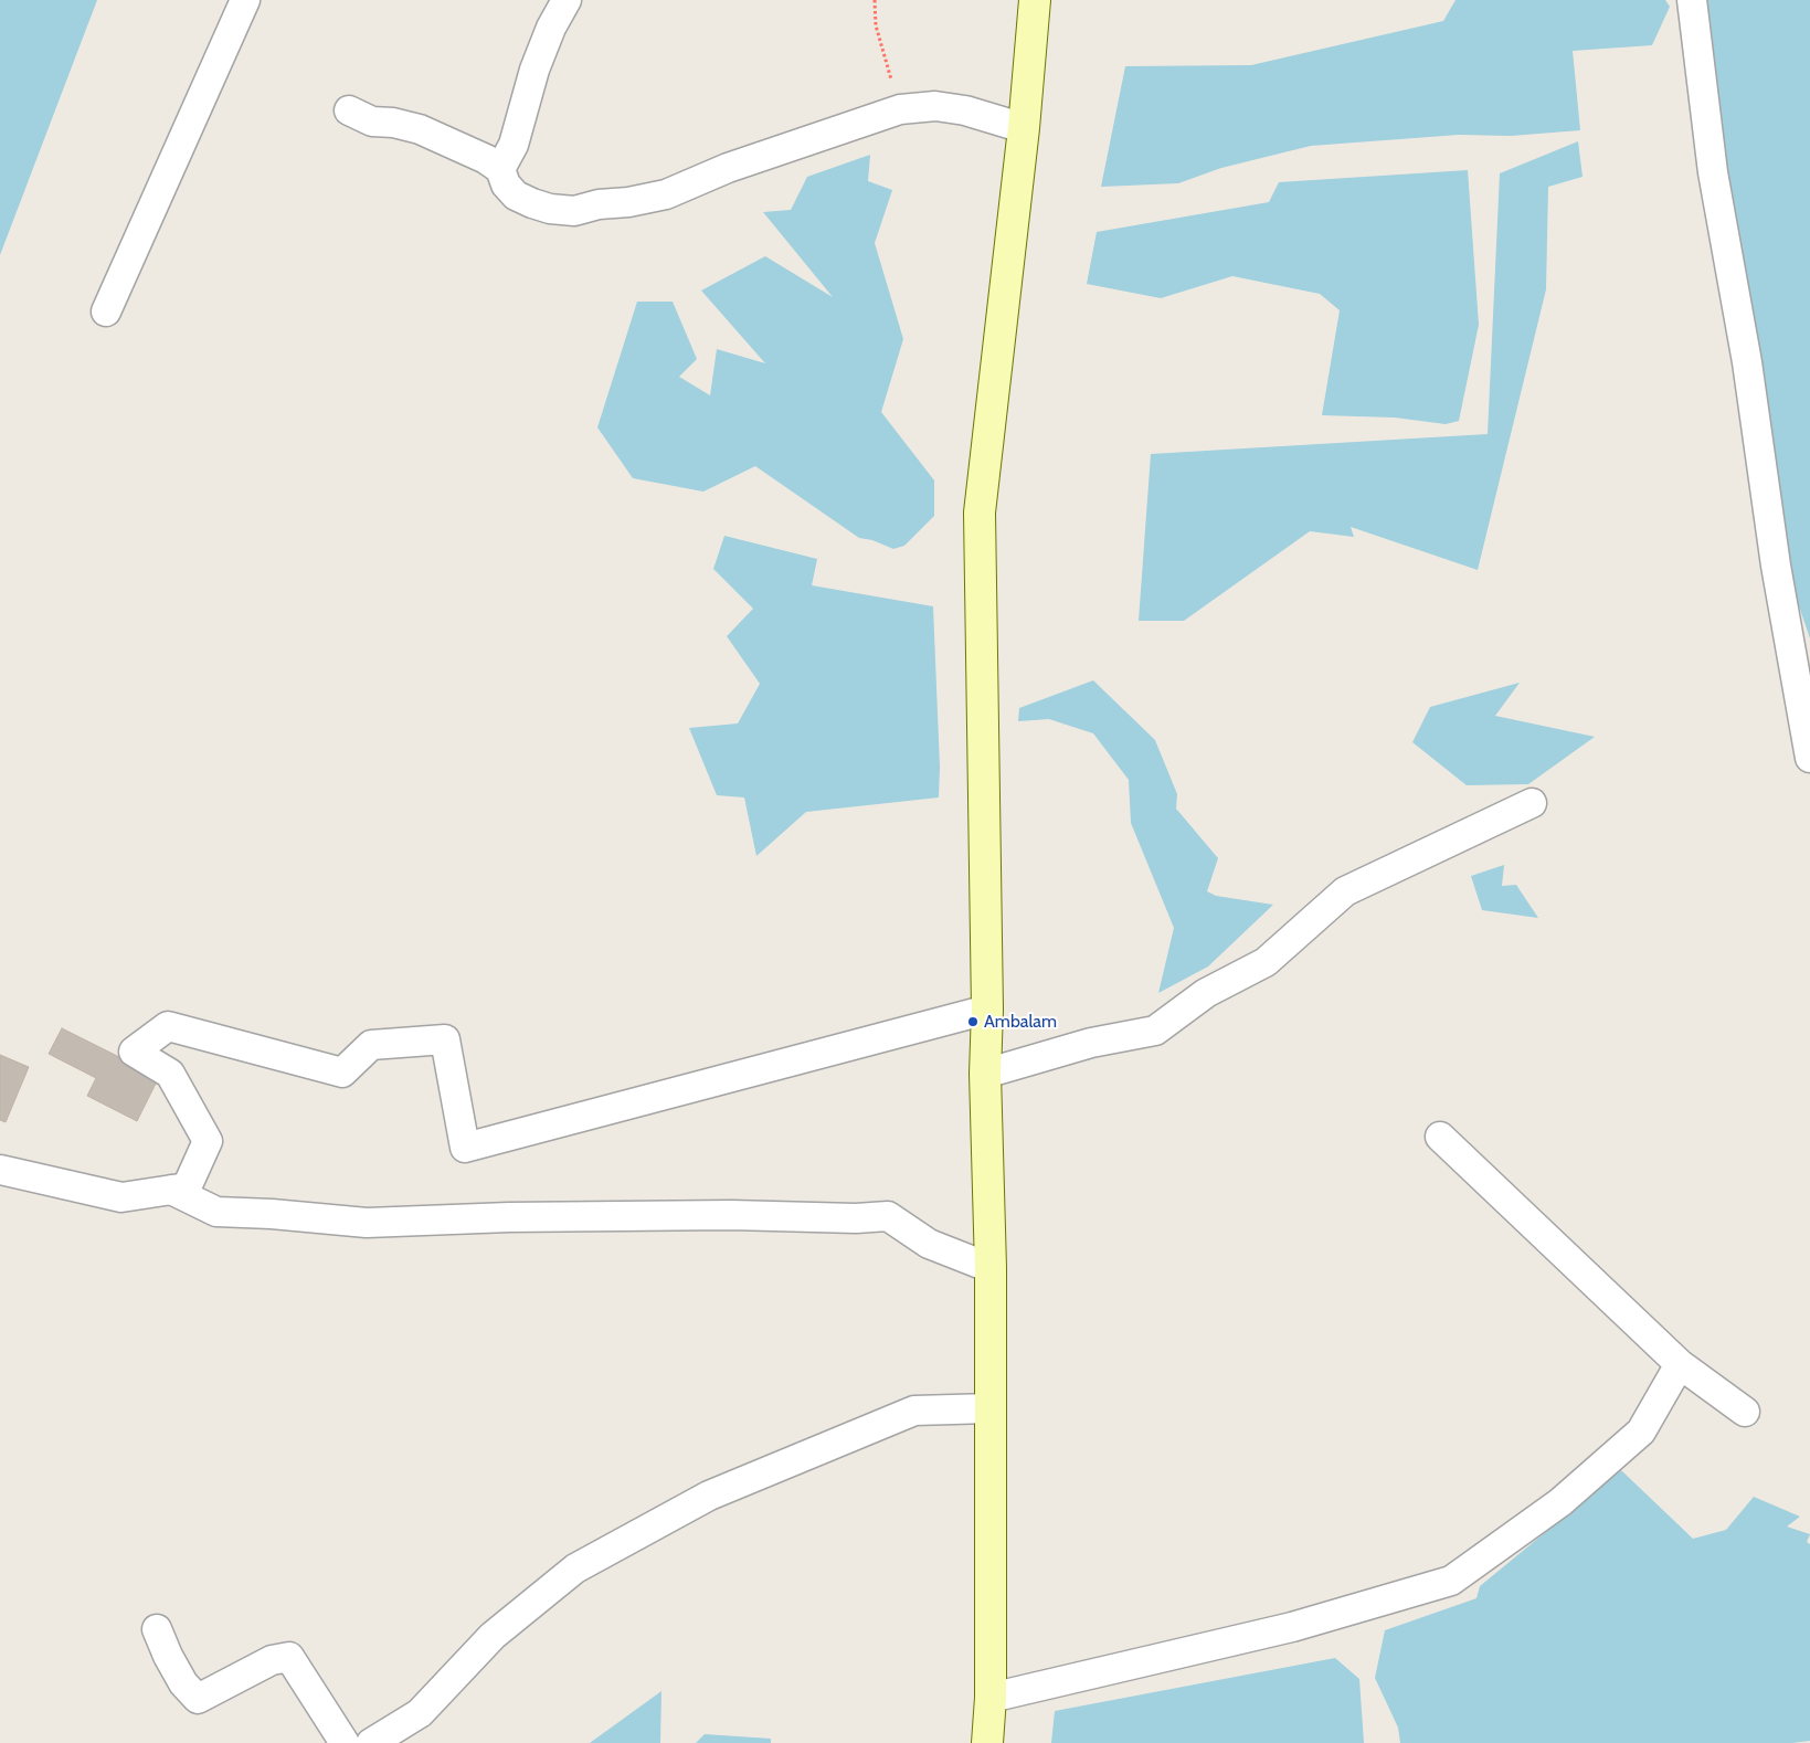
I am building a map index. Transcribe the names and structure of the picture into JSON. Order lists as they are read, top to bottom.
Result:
{
  "places": ["Ambalam"]
}
